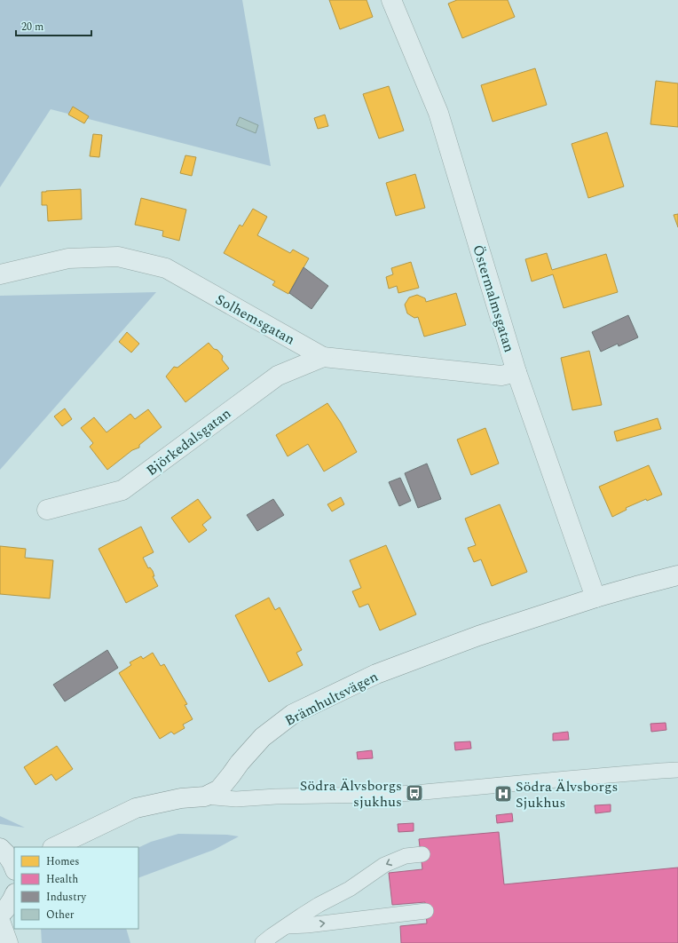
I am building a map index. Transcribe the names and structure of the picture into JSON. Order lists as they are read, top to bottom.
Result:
{
  "streets": {
    "street": [
      "Östermalmsgatan",
      "Solhemsgatan",
      "Björkedalsgatan",
      "Brämhultsvägen"
    ]
  },
  "crossings": [
    ["Östermalmsgatan", "Solhemsgatan"],
    ["Östermalmsgatan", "Brämhultsvägen"],
    ["Solhemsgatan", "Björkedalsgatan"]
  ],
  "places": {
    "bus stop": ["Södra Älvsborgs sjukhus"],
    "hospital": ["Södra Älvsborgs Sjukhus"]
  },
  "legend": [
    "Homes",
    "Health",
    "Industry",
    "Other"
  ],
  "scale_bar": "20 m"
}
